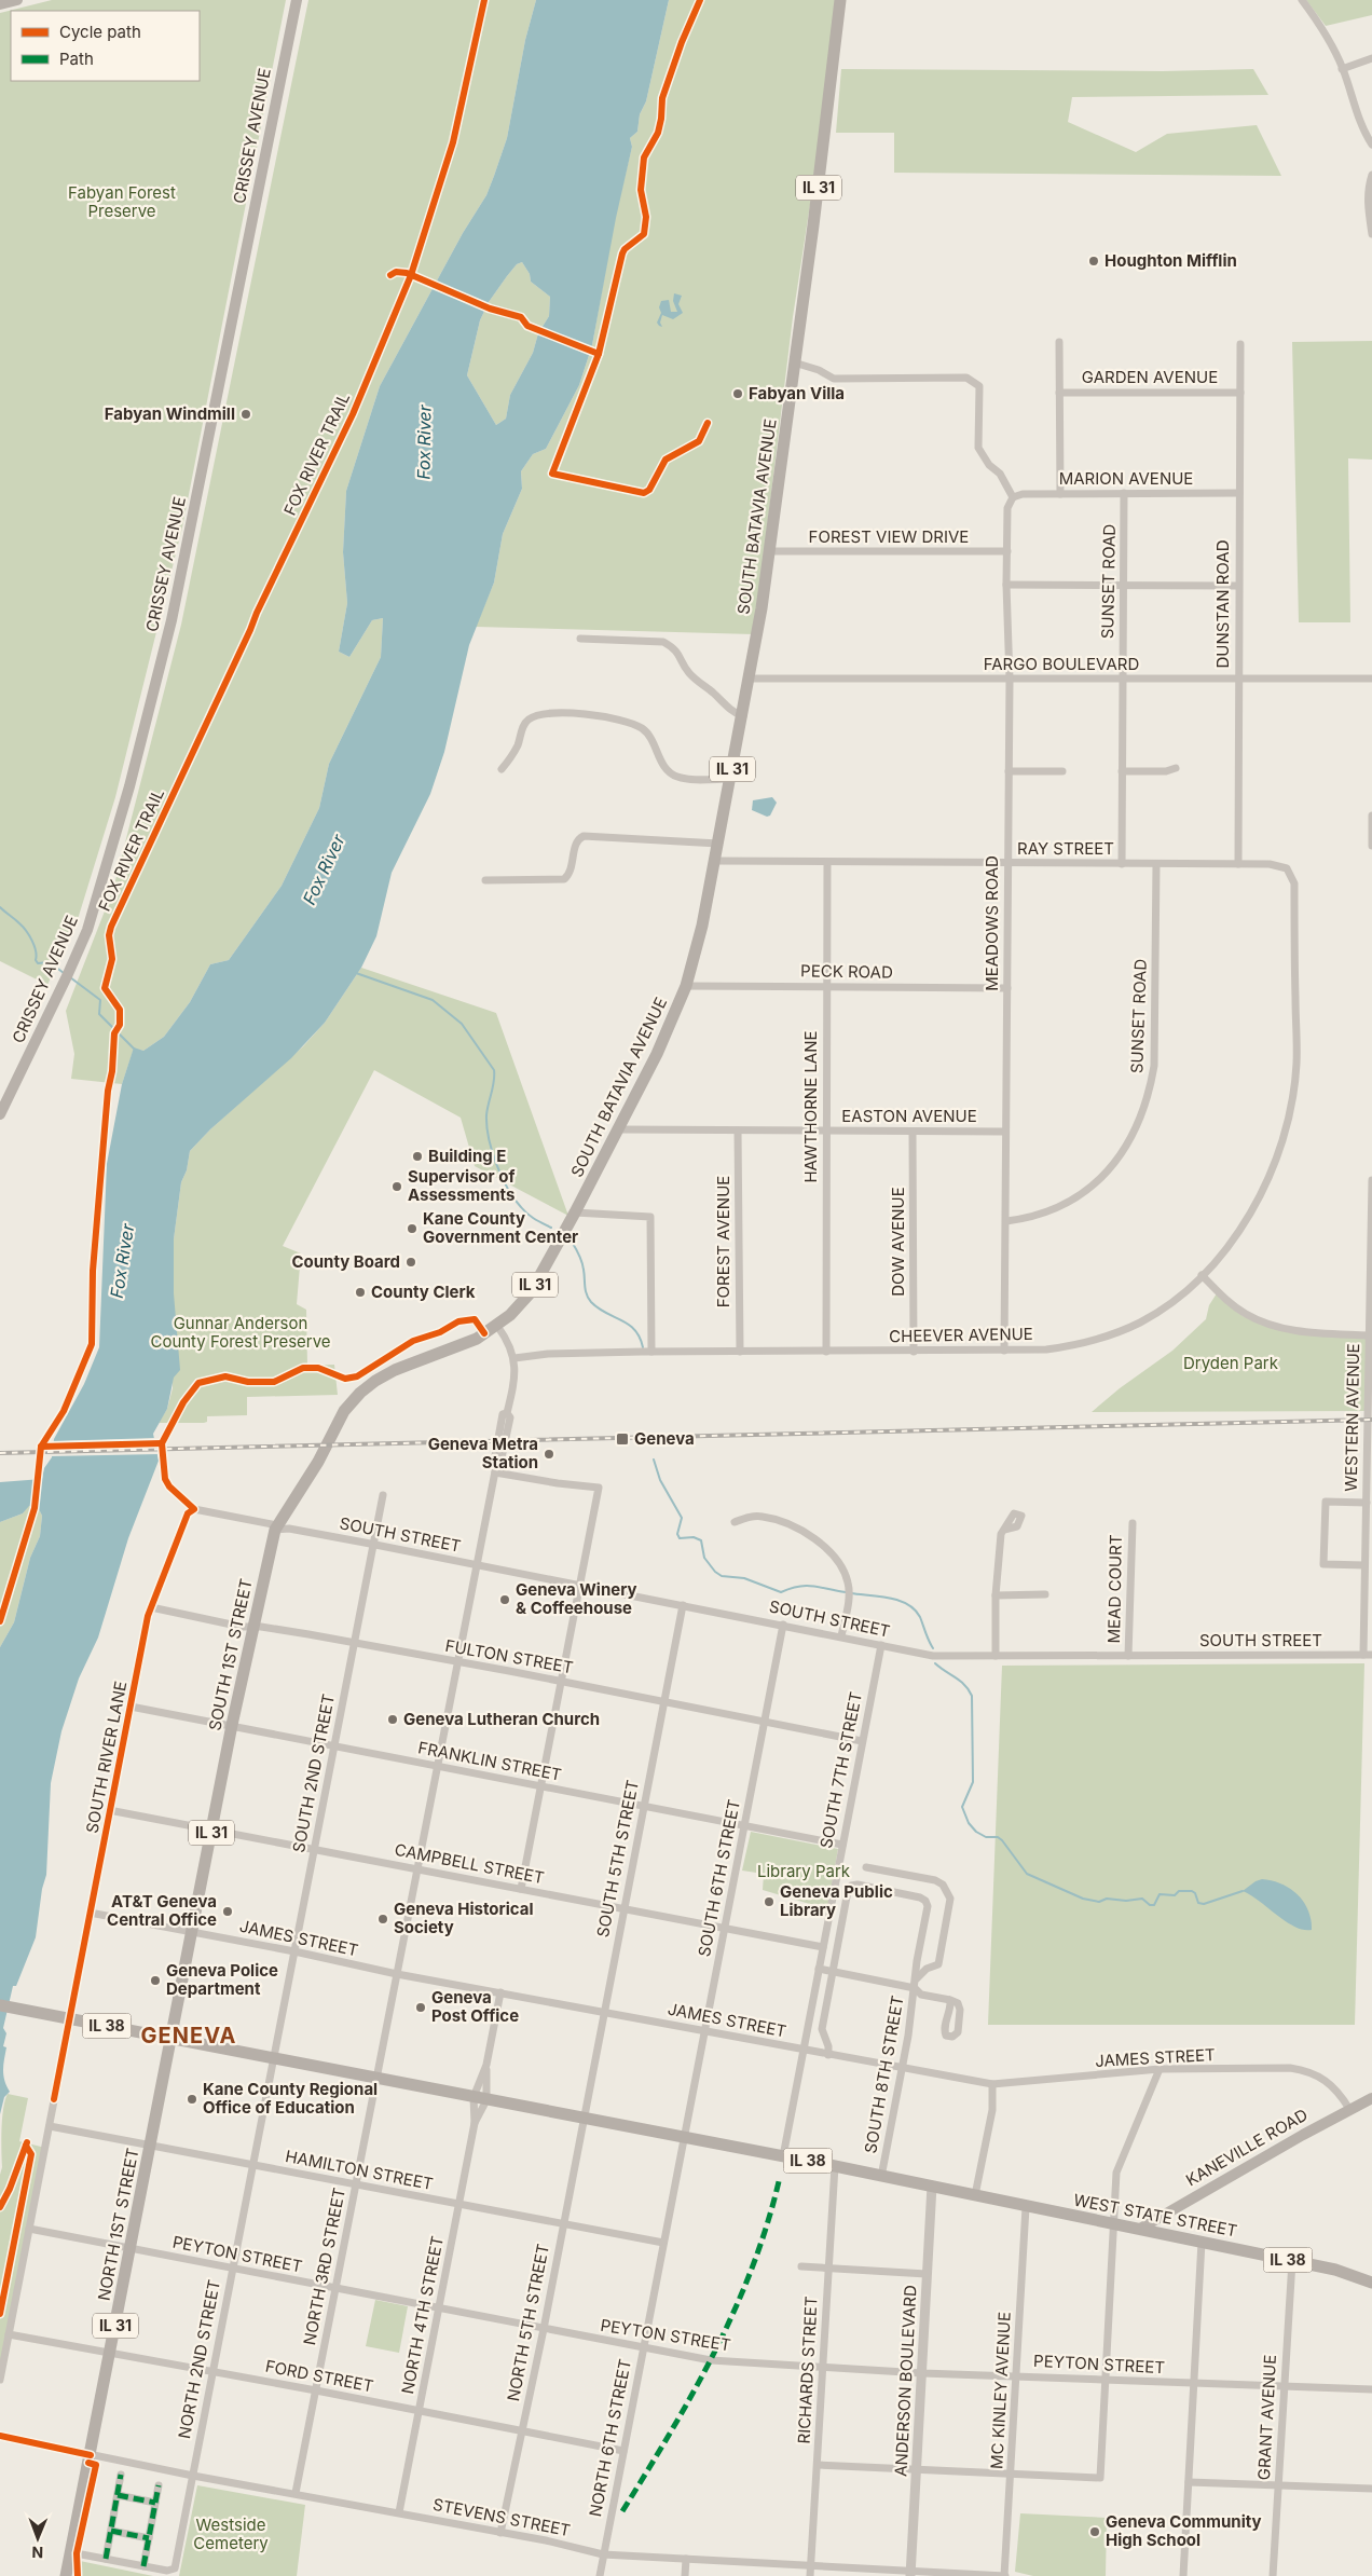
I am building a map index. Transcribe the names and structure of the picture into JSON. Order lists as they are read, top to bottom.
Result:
{
  "streets": {
    "main road": [
      "CRISSEY AVENUE",
      "IL 31",
      "SOUTH BATAVIA AVENUE",
      "SOUTH 1ST STREET",
      "IL 38",
      "KANEVILLE ROAD",
      "WEST STATE STREET",
      "NORTH 1ST STREET"
    ],
    "street": [
      "GARDEN AVENUE",
      "MARION AVENUE",
      "FOREST VIEW DRIVE",
      "SUNSET ROAD",
      "DUNSTAN ROAD",
      "FARGO BOULEVARD",
      "RAY STREET",
      "MEADOWS ROAD",
      "PECK ROAD",
      "HAWTHORNE LANE",
      "EASTON AVENUE",
      "FOREST AVENUE",
      "DOW AVENUE",
      "CHEEVER AVENUE",
      "WESTERN AVENUE",
      "SOUTH STREET",
      "MEAD COURT",
      "FULTON STREET",
      "SOUTH RIVER LANE",
      "FRANKLIN STREET",
      "SOUTH 7TH STREET",
      "SOUTH 2ND STREET",
      "SOUTH 5TH STREET",
      "CAMPBELL STREET",
      "SOUTH 6TH STREET",
      "JAMES STREET",
      "SOUTH 8TH STREET",
      "HAMILTON STREET",
      "PEYTON STREET",
      "NORTH 3RD STREET",
      "NORTH 4TH STREET",
      "NORTH 5TH STREET",
      "NORTH 2ND STREET",
      "RICHARDS STREET",
      "FORD STREET",
      "ANDERSON BOULEVARD",
      "MC KINLEY AVENUE",
      "GRANT AVENUE",
      "NORTH 6TH STREET",
      "STEVENS STREET"
    ],
    "cycle path": ["FOX RIVER TRAIL"]
  },
  "crossings": [
    ["GARDEN AVENUE", "DUNSTAN ROAD"],
    ["MARION AVENUE", "SUNSET ROAD"],
    ["MARION AVENUE", "DUNSTAN ROAD"],
    ["MARION AVENUE", "MEADOWS ROAD"],
    ["SOUTH BATAVIA AVENUE", "FOREST VIEW DRIVE"],
    ["SOUTH BATAVIA AVENUE", "FARGO BOULEVARD"],
    ["SOUTH BATAVIA AVENUE", "RAY STREET"],
    ["SOUTH BATAVIA AVENUE", "PECK ROAD"],
    ["SOUTH BATAVIA AVENUE", "EASTON AVENUE"],
    ["SOUTH BATAVIA AVENUE", "SOUTH 1ST STREET"],
    ["FOREST VIEW DRIVE", "MEADOWS ROAD"],
    ["SUNSET ROAD", "FARGO BOULEVARD"],
    ["SUNSET ROAD", "RAY STREET"],
    ["SUNSET ROAD", "MEADOWS ROAD"],
    ["DUNSTAN ROAD", "FARGO BOULEVARD"],
    ["DUNSTAN ROAD", "RAY STREET"],
    ["FARGO BOULEVARD", "MEADOWS ROAD"],
    ["RAY STREET", "MEADOWS ROAD"],
    ["RAY STREET", "HAWTHORNE LANE"],
    ["RAY STREET", "CHEEVER AVENUE"],
    ["MEADOWS ROAD", "PECK ROAD"],
    ["MEADOWS ROAD", "EASTON AVENUE"],
    ["MEADOWS ROAD", "CHEEVER AVENUE"],
    ["PECK ROAD", "HAWTHORNE LANE"],
    ["HAWTHORNE LANE", "EASTON AVENUE"],
    ["HAWTHORNE LANE", "CHEEVER AVENUE"],
    ["EASTON AVENUE", "FOREST AVENUE"],
    ["EASTON AVENUE", "DOW AVENUE"],
    ["FOREST AVENUE", "CHEEVER AVENUE"],
    ["DOW AVENUE", "CHEEVER AVENUE"],
    ["CHEEVER AVENUE", "NORTH 3RD STREET"],
    ["WESTERN AVENUE", "SOUTH STREET"],
    ["SOUTH STREET", "MEAD COURT"],
    ["SOUTH STREET", "SOUTH 1ST STREET"],
    ["SOUTH STREET", "SOUTH RIVER LANE"],
    ["SOUTH STREET", "SOUTH 7TH STREET"],
    ["SOUTH STREET", "SOUTH 2ND STREET"],
    ["SOUTH STREET", "SOUTH 5TH STREET"],
    ["SOUTH STREET", "SOUTH 6TH STREET"],
    ["SOUTH STREET", "NORTH 3RD STREET"],
    ["SOUTH 1ST STREET", "FULTON STREET"],
    ["SOUTH 1ST STREET", "FRANKLIN STREET"],
    ["SOUTH 1ST STREET", "CAMPBELL STREET"],
    ["SOUTH 1ST STREET", "JAMES STREET"],
    ["SOUTH 1ST STREET", "IL 38"],
    ["SOUTH 1ST STREET", "NORTH 1ST STREET"],
    ["FULTON STREET", "SOUTH RIVER LANE"],
    ["FULTON STREET", "SOUTH 7TH STREET"],
    ["FULTON STREET", "SOUTH 2ND STREET"],
    ["FULTON STREET", "SOUTH 5TH STREET"],
    ["FULTON STREET", "SOUTH 6TH STREET"],
    ["FULTON STREET", "NORTH 3RD STREET"],
    ["SOUTH RIVER LANE", "FRANKLIN STREET"],
    ["SOUTH RIVER LANE", "CAMPBELL STREET"],
    ["SOUTH RIVER LANE", "JAMES STREET"],
    ["SOUTH RIVER LANE", "IL 38"],
    ["SOUTH RIVER LANE", "HAMILTON STREET"],
    ["SOUTH RIVER LANE", "PEYTON STREET"],
    ["SOUTH RIVER LANE", "FORD STREET"],
    ["FRANKLIN STREET", "SOUTH 7TH STREET"],
    ["FRANKLIN STREET", "SOUTH 2ND STREET"],
    ["FRANKLIN STREET", "SOUTH 5TH STREET"],
    ["FRANKLIN STREET", "SOUTH 6TH STREET"],
    ["FRANKLIN STREET", "NORTH 3RD STREET"],
    ["SOUTH 7TH STREET", "CAMPBELL STREET"],
    ["SOUTH 7TH STREET", "JAMES STREET"],
    ["SOUTH 7TH STREET", "IL 38"],
    ["SOUTH 2ND STREET", "CAMPBELL STREET"],
    ["SOUTH 2ND STREET", "JAMES STREET"],
    ["SOUTH 2ND STREET", "IL 38"],
    ["SOUTH 2ND STREET", "NORTH 2ND STREET"],
    ["SOUTH 5TH STREET", "CAMPBELL STREET"],
    ["SOUTH 5TH STREET", "JAMES STREET"],
    ["SOUTH 5TH STREET", "IL 38"],
    ["SOUTH 5TH STREET", "NORTH 5TH STREET"],
    ["CAMPBELL STREET", "SOUTH 6TH STREET"],
    ["CAMPBELL STREET", "NORTH 3RD STREET"],
    ["SOUTH 6TH STREET", "JAMES STREET"],
    ["SOUTH 6TH STREET", "IL 38"],
    ["SOUTH 6TH STREET", "NORTH 6TH STREET"],
    ["JAMES STREET", "SOUTH 8TH STREET"],
    ["JAMES STREET", "KANEVILLE ROAD"],
    ["JAMES STREET", "NORTH 3RD STREET"],
    ["IL 38", "SOUTH 8TH STREET"],
    ["IL 38", "WEST STATE STREET"],
    ["IL 38", "NORTH 1ST STREET"],
    ["IL 38", "NORTH 3RD STREET"],
    ["IL 38", "NORTH 4TH STREET"],
    ["IL 38", "NORTH 5TH STREET"],
    ["IL 38", "NORTH 2ND STREET"],
    ["IL 38", "RICHARDS STREET"],
    ["IL 38", "ANDERSON BOULEVARD"],
    ["IL 38", "NORTH 6TH STREET"],
    ["KANEVILLE ROAD", "WEST STATE STREET"],
    ["HAMILTON STREET", "NORTH 1ST STREET"],
    ["HAMILTON STREET", "NORTH 3RD STREET"],
    ["HAMILTON STREET", "NORTH 4TH STREET"],
    ["HAMILTON STREET", "NORTH 5TH STREET"],
    ["HAMILTON STREET", "NORTH 2ND STREET"],
    ["HAMILTON STREET", "NORTH 6TH STREET"],
    ["WEST STATE STREET", "ANDERSON BOULEVARD"],
    ["WEST STATE STREET", "MC KINLEY AVENUE"],
    ["WEST STATE STREET", "GRANT AVENUE"],
    ["NORTH 1ST STREET", "PEYTON STREET"],
    ["NORTH 1ST STREET", "FORD STREET"],
    ["NORTH 1ST STREET", "STEVENS STREET"],
    ["PEYTON STREET", "NORTH 3RD STREET"],
    ["PEYTON STREET", "NORTH 4TH STREET"],
    ["PEYTON STREET", "NORTH 5TH STREET"],
    ["PEYTON STREET", "NORTH 2ND STREET"],
    ["PEYTON STREET", "RICHARDS STREET"],
    ["PEYTON STREET", "ANDERSON BOULEVARD"],
    ["PEYTON STREET", "MC KINLEY AVENUE"],
    ["PEYTON STREET", "GRANT AVENUE"],
    ["PEYTON STREET", "NORTH 6TH STREET"],
    ["NORTH 3RD STREET", "FORD STREET"],
    ["NORTH 3RD STREET", "STEVENS STREET"],
    ["NORTH 4TH STREET", "FORD STREET"],
    ["NORTH 4TH STREET", "STEVENS STREET"],
    ["NORTH 5TH STREET", "FORD STREET"],
    ["NORTH 5TH STREET", "STEVENS STREET"],
    ["NORTH 2ND STREET", "FORD STREET"],
    ["NORTH 2ND STREET", "STEVENS STREET"],
    ["RICHARDS STREET", "STEVENS STREET"],
    ["FORD STREET", "NORTH 6TH STREET"],
    ["ANDERSON BOULEVARD", "STEVENS STREET"],
    ["MC KINLEY AVENUE", "STEVENS STREET"],
    ["NORTH 6TH STREET", "STEVENS STREET"]
  ],
  "districts": ["GENEVA"],
  "water": ["Fox River"],
  "parks": [
    "Fabyan Forest Preserve",
    "Gunnar Anderson County Forest Preserve",
    "Dryden Park",
    "Library Park",
    "Westside Cemetery"
  ],
  "places": {
    "other": [
      "Houghton Mifflin",
      "Fabyan Villa",
      "Fabyan Windmill",
      "Building E",
      "Supervisor of Assessments",
      "Kane County Government Center",
      "County Board",
      "County Clerk",
      "Geneva Metra Station",
      "Geneva Winery & Coffeehouse",
      "Geneva Lutheran Church",
      "Geneva Public Library",
      "AT&T Geneva Central Office",
      "Geneva Historical Society",
      "Geneva Police Department",
      "Geneva Post Office",
      "Kane County Regional Office of Education",
      "Geneva Community High School"
    ],
    "transit": ["Geneva"]
  },
  "legend": ["Cycle path", "Path"],
  "north": "bottom"
}
